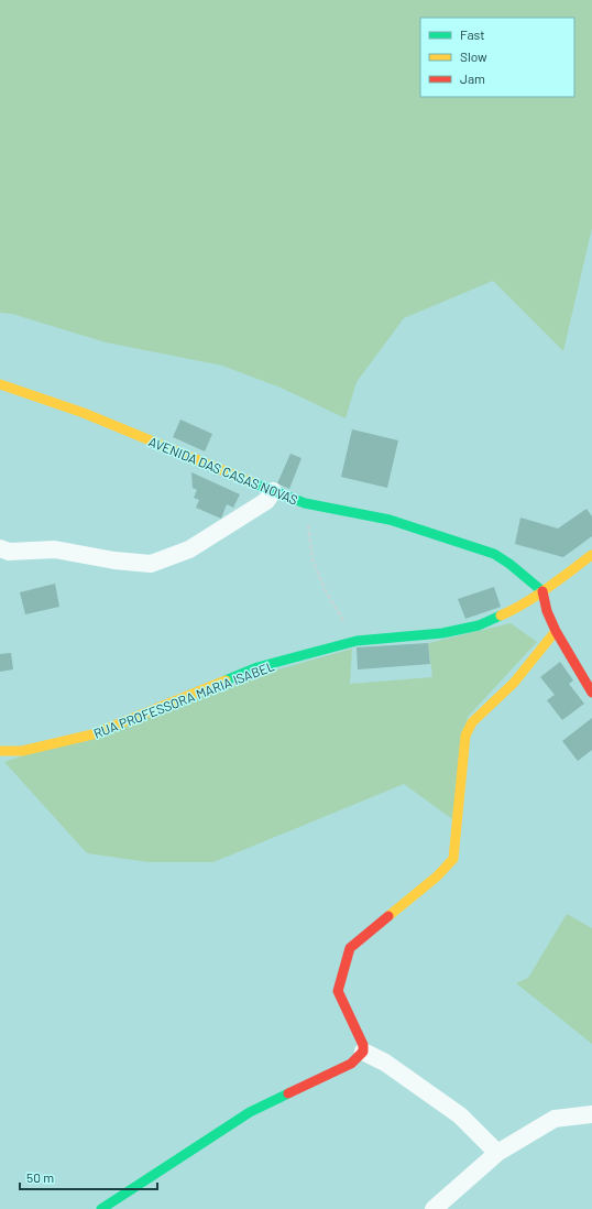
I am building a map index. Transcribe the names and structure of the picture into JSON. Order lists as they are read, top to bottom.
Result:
{
  "streets": {
    "street": ["AVENIDA DAS CASAS NOVAS", "RUA PROFESSORA MARIA ISABEL"]
  },
  "crossings": [
    ["AVENIDA DAS CASAS NOVAS", "RUA PROFESSORA MARIA ISABEL"]
  ],
  "legend": ["Fast", "Slow", "Jam"],
  "scale_bar": "50 m"
}
